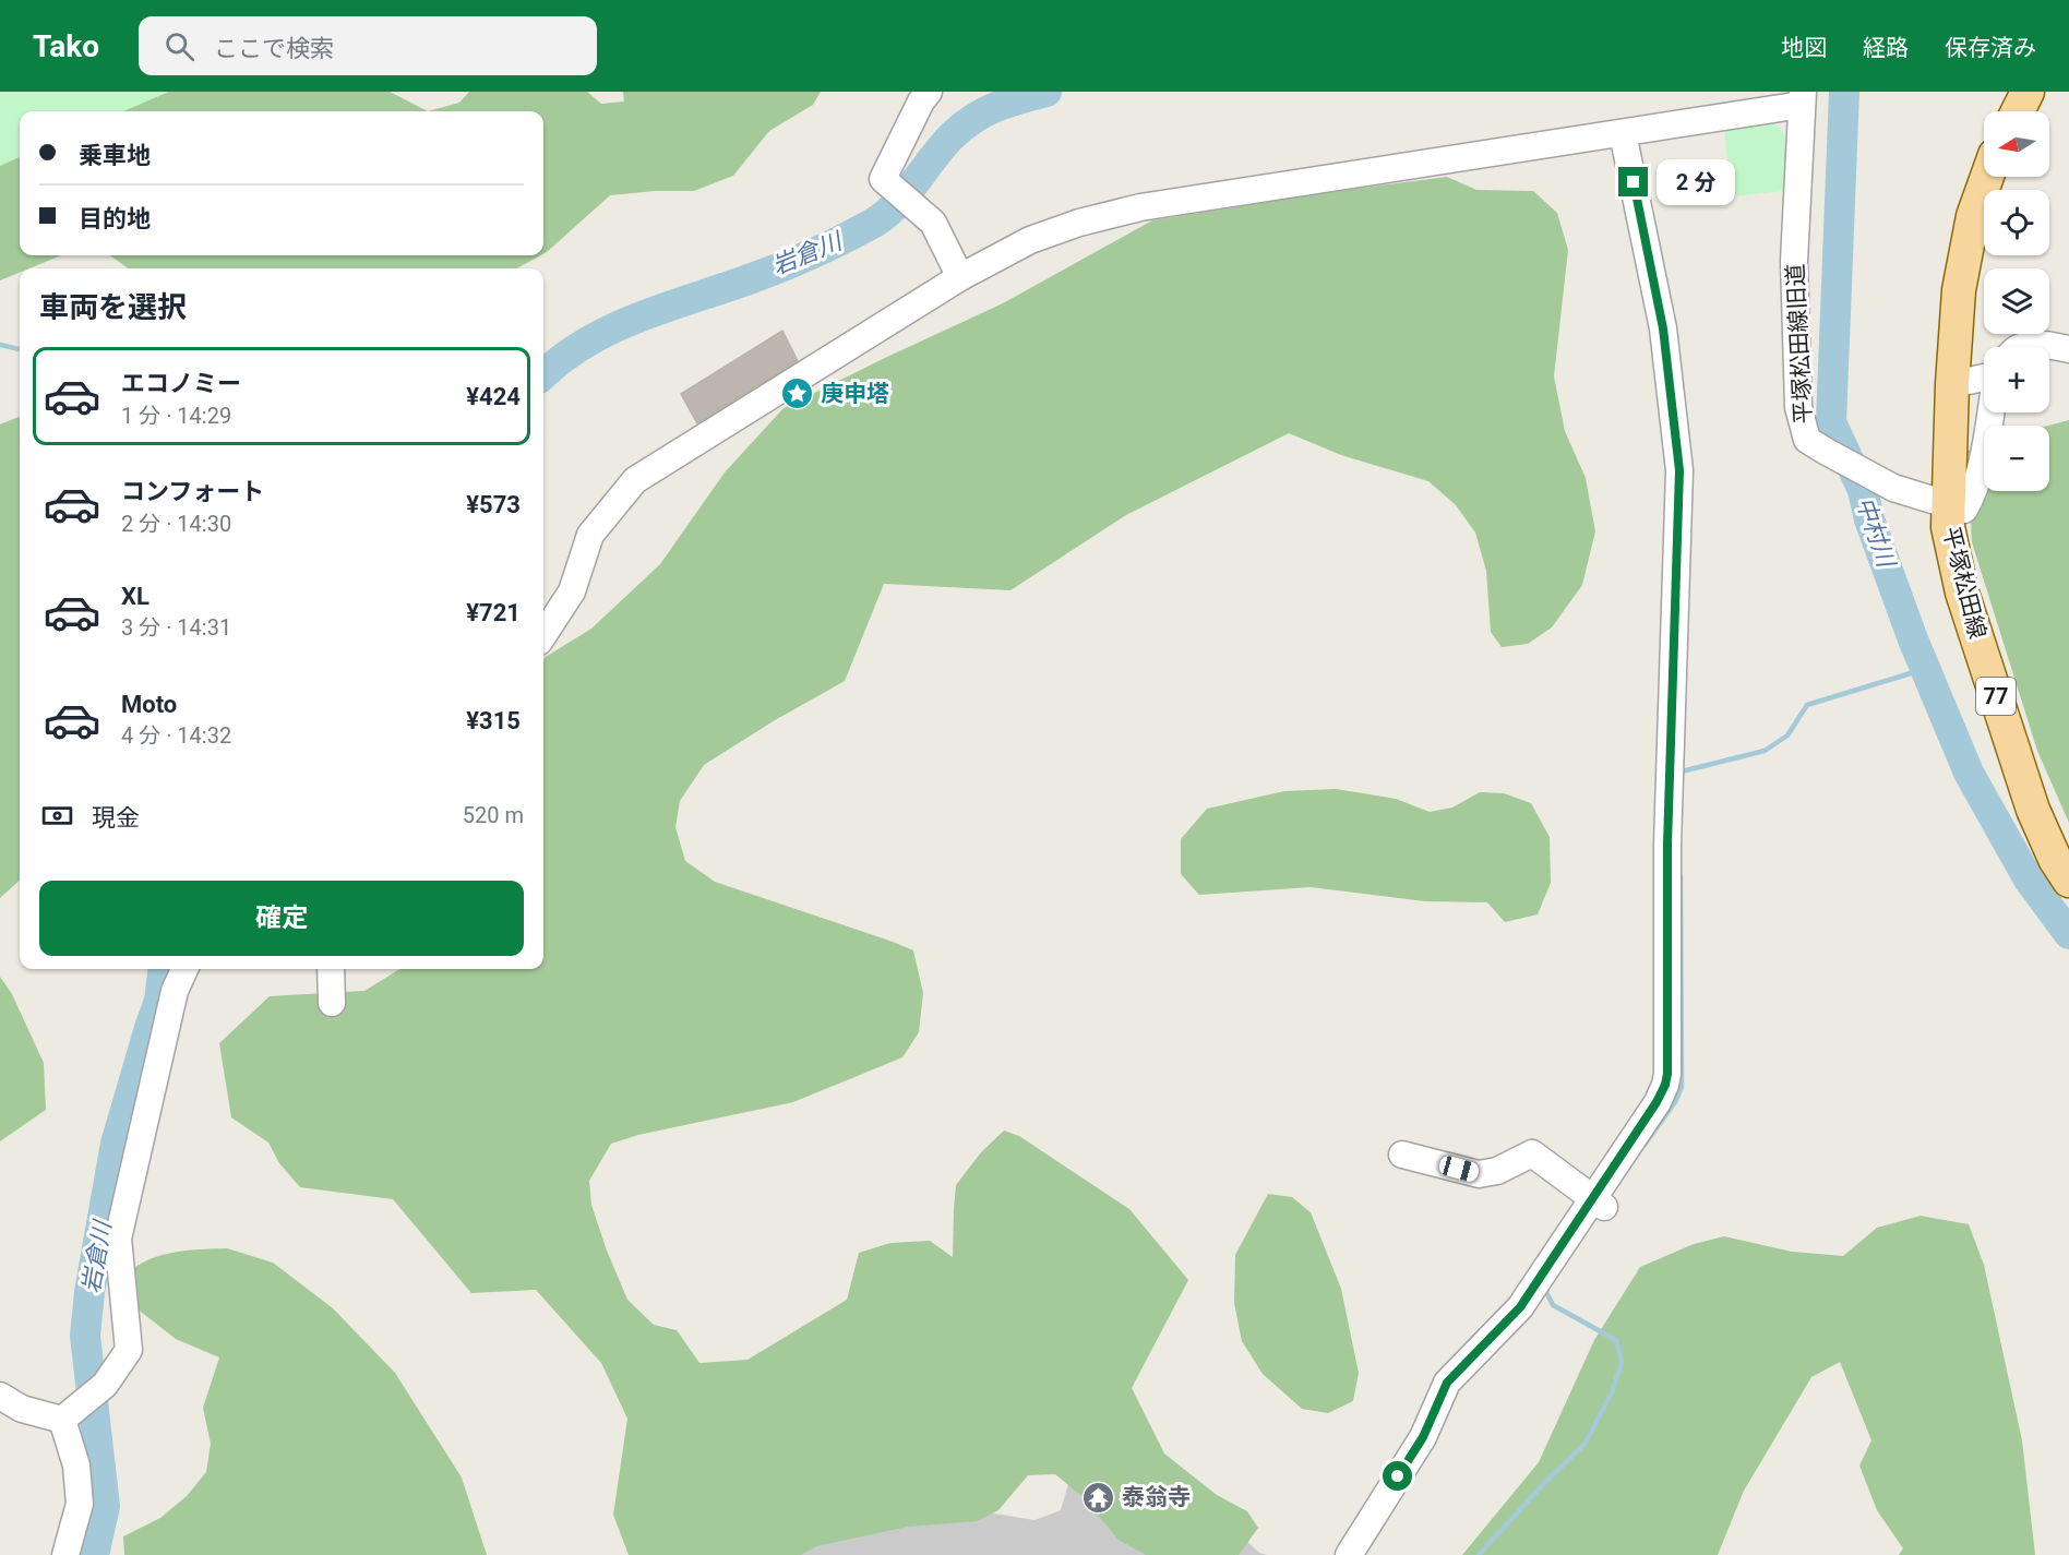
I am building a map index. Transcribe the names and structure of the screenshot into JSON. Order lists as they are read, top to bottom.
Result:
{
  "streets": {
    "main road": ["平塚松田線", "77"],
    "street": ["平塚松田線旧道"]
  },
  "crossings": [
    ["平塚松田線旧道", "平塚松田線"]
  ],
  "water": ["岩倉川", "中村川"],
  "places": {
    "place": ["庚申塔"],
    "temple": ["泰翁寺"]
  },
  "north": "left",
  "page": {
    "header": "Tako",
    "search": "ここで検索",
    "nav": ["地図", "経路", "保存済み"],
    "map_buttons": ["+", "−"],
    "banner": ["乗車地", "目的地"],
    "bubble": "2 分",
    "heading": "車両を選択",
    "list": [
      {
        "name": "エコノミー",
        "note": "1 分 · 14:29",
        "value": "¥424"
      },
      {
        "name": "コンフォート",
        "note": "2 分 · 14:30",
        "value": "¥573"
      },
      {
        "name": "XL",
        "note": "3 分 · 14:31",
        "value": "¥721"
      },
      {
        "name": "Moto",
        "note": "4 分 · 14:32",
        "value": "¥315"
      }
    ],
    "pay": ["現金", "520 m"],
    "buttons": "確定"
  }
}
